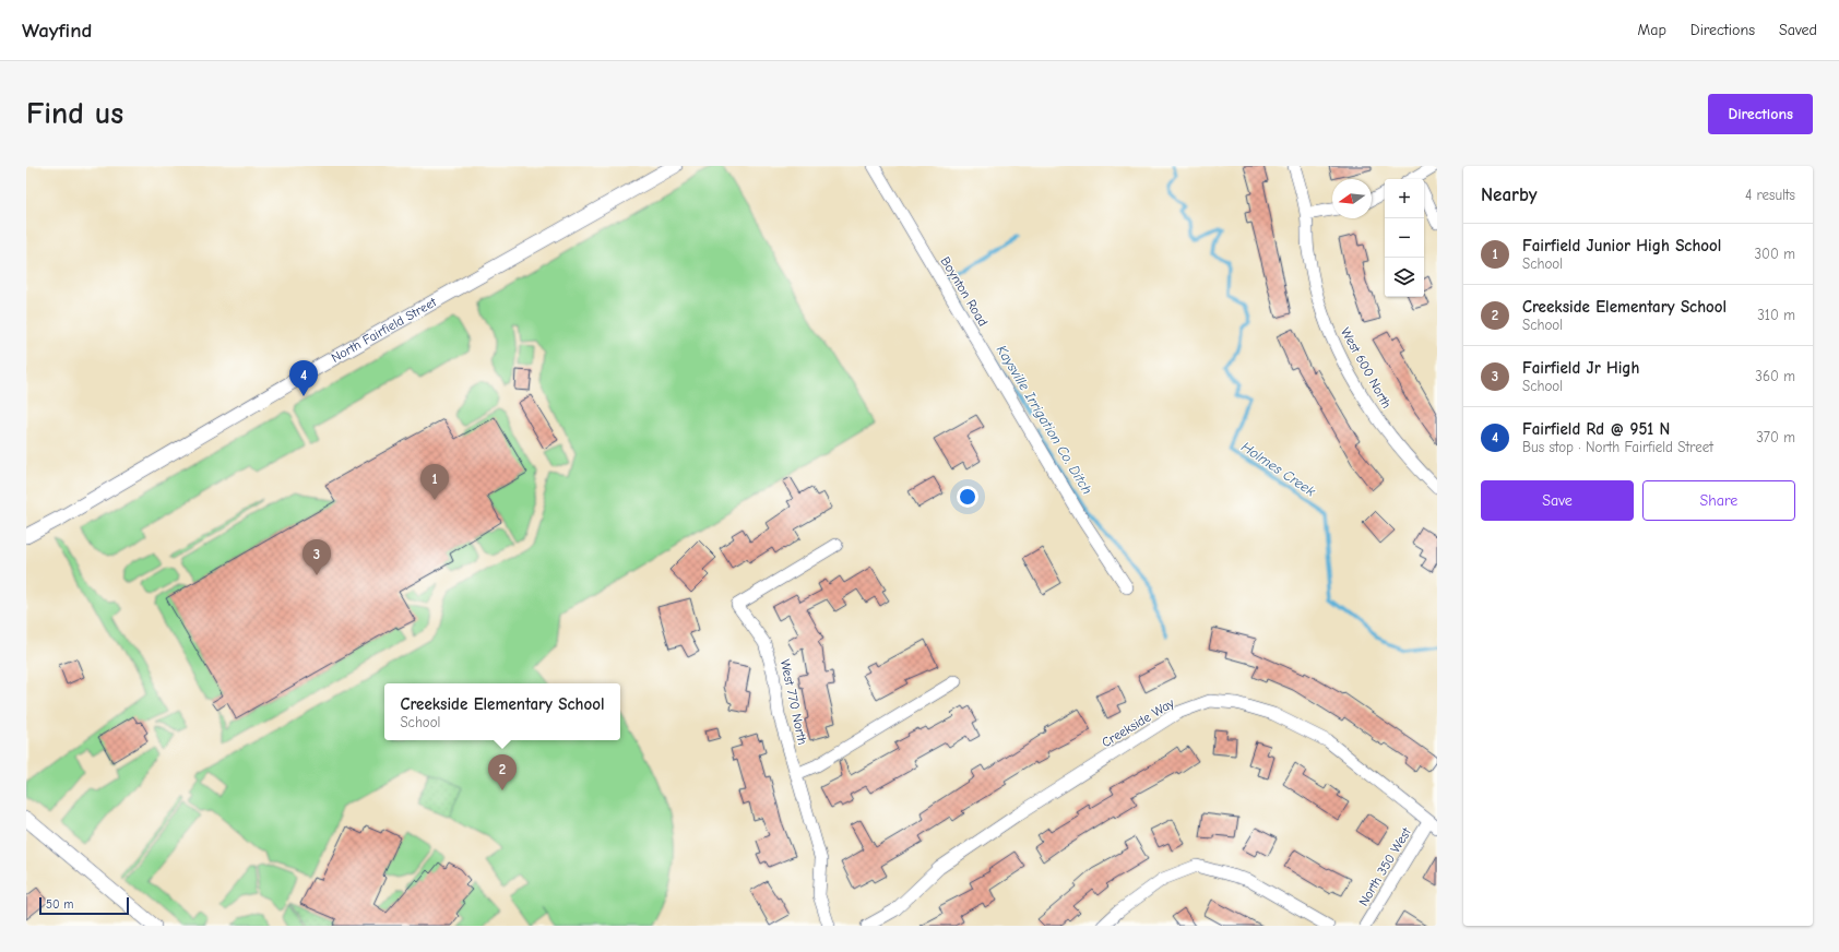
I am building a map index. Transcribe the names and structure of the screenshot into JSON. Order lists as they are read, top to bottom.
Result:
{
  "streets": {
    "street": [
      "Boynton Road",
      "North Fairfield Street",
      "West 600 North",
      "West 770 North",
      "Creekside Way",
      "North 350 West"
    ]
  },
  "crossings": [
    ["Creekside Way", "North 350 West"]
  ],
  "water": ["Kaysville Irrigation Co. Ditch", "Holmes Creek"],
  "scale_bar": "50 m",
  "north": "left",
  "page": {
    "header": "Wayfind",
    "nav": ["Map", "Directions", "Saved"],
    "buttons": [
      "Directions",
      ["Save", "Share"]
    ],
    "title": "Find us",
    "heading": ["Nearby", "4 results"],
    "map_buttons": ["+", "−"],
    "list": [
      {
        "mark": "1",
        "name": "Fairfield Junior High School",
        "note": "School",
        "value": "300 m"
      },
      {
        "mark": "2",
        "name": "Creekside Elementary School",
        "note": "School",
        "value": "310 m"
      },
      {
        "mark": "3",
        "name": "Fairfield Jr High",
        "note": "School",
        "value": "360 m"
      },
      {
        "mark": "4",
        "name": "Fairfield Rd @ 951 N",
        "note": "Bus stop · North Fairfield Street",
        "value": "370 m"
      }
    ],
    "pins": [
      "4",
      "1",
      "3",
      "2"
    ],
    "popup": ["Creekside Elementary School", "School"],
    "scale": "50 m"
  }
}
